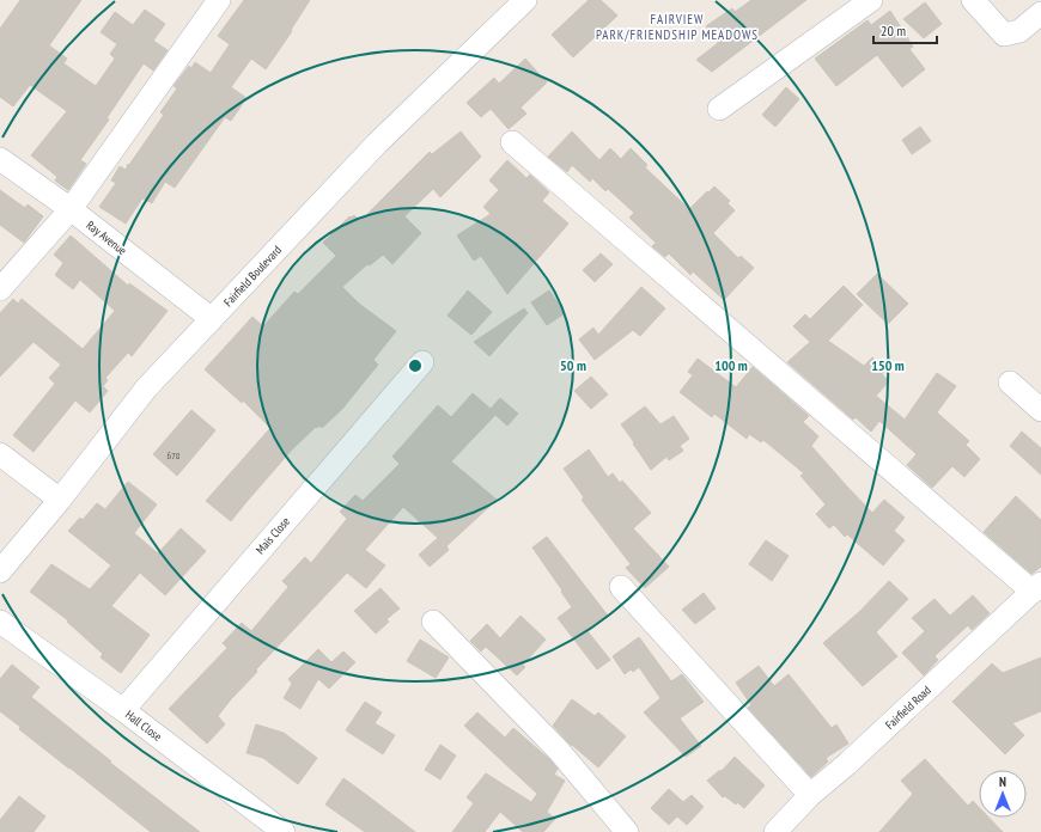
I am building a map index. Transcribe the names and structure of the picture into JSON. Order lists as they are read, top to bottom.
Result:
{
  "streets": {
    "street": [
      "Ray Avenue",
      "Fairfield Boulevard",
      "Mais Close",
      "Fairfield Road",
      "Hall Close"
    ]
  },
  "crossings": [
    ["Ray Avenue", "Fairfield Boulevard"],
    ["Mais Close", "Hall Close"]
  ],
  "districts": ["FAIRVIEW PARK/FRIENDSHIP MEADOWS"],
  "house_numbers": ["678"],
  "scale_bar": "20 m",
  "north": "top",
  "rings": ["50 m", "100 m", "150 m"]
}
